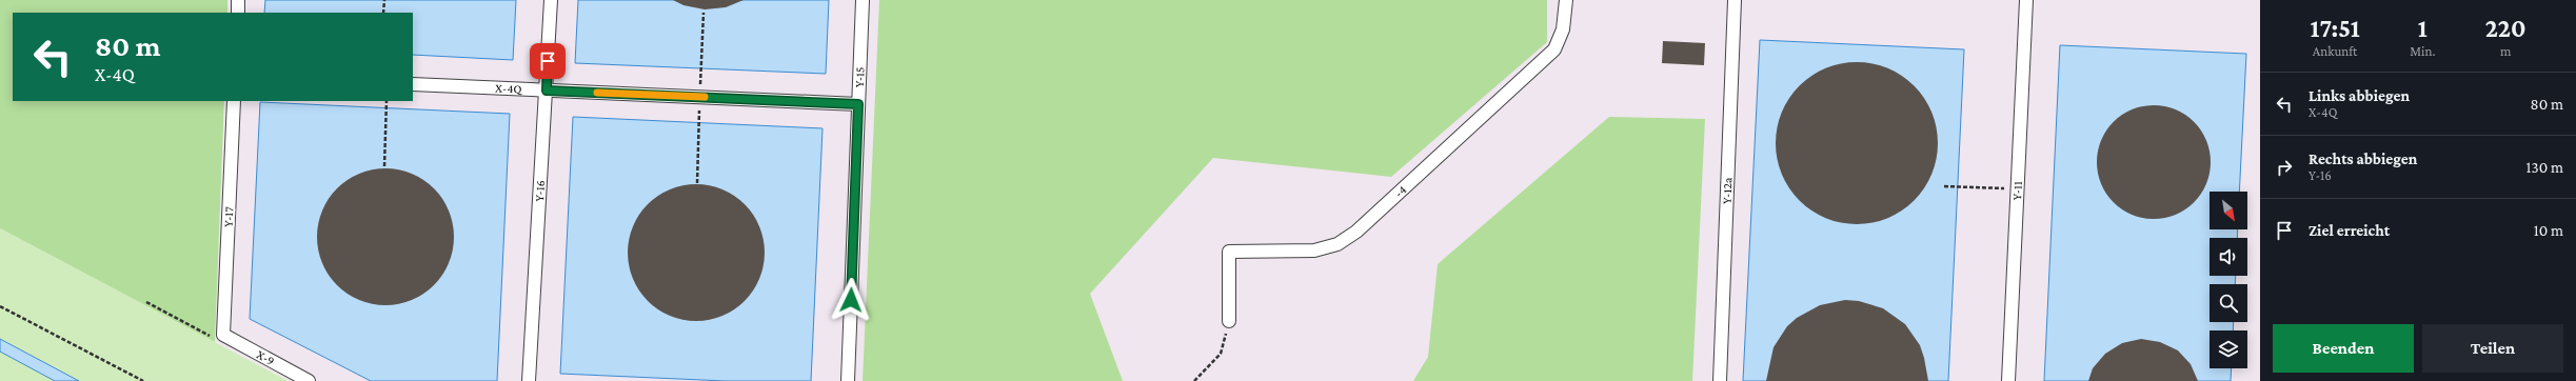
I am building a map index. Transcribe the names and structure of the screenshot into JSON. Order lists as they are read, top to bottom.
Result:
{
  "streets": {
    "street": [
      "Y-15",
      "X-4Q",
      "Y-16",
      "-4",
      "Y-12a",
      "Y-11",
      "Y-17",
      "X-9"
    ]
  },
  "crossings": [
    ["Y-15", "X-4Q"],
    ["X-4Q", "Y-16"],
    ["Y-17", "X-9"]
  ],
  "north": "bottom right",
  "page": {
    "eta": [
      "17:51",
      "Ankunft",
      "1",
      "Min.",
      "220",
      "m"
    ],
    "turn": ["80 m", "X-4Q"],
    "list": [
      {
        "name": "Links abbiegen",
        "note": "X-4Q",
        "value": "80 m"
      },
      {
        "name": "Rechts abbiegen",
        "note": "Y-16",
        "value": "130 m"
      },
      {
        "name": "Ziel erreicht",
        "value": "10 m"
      }
    ],
    "buttons": ["Beenden", "Teilen"]
  }
}
